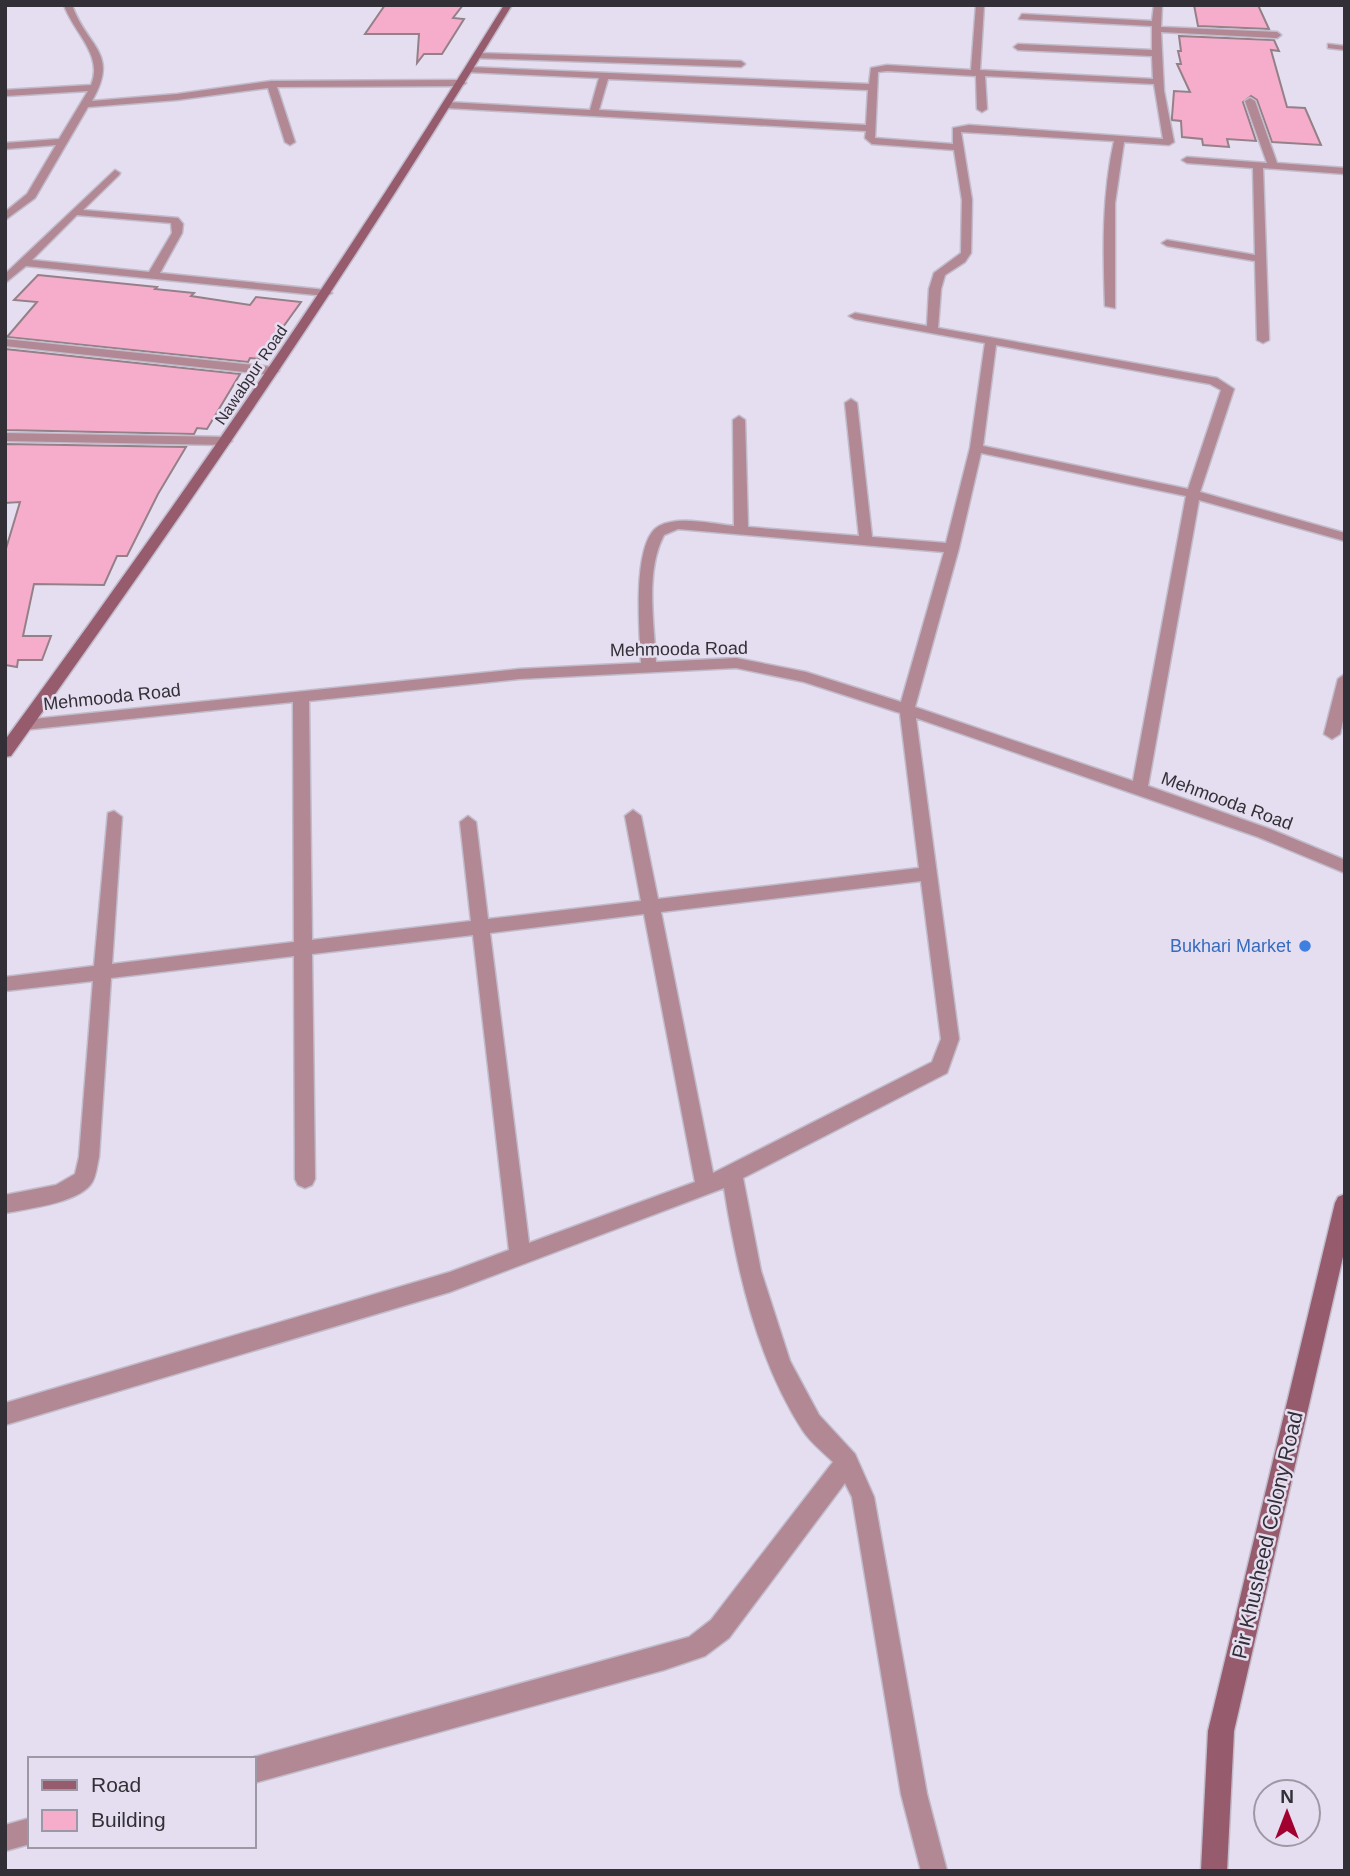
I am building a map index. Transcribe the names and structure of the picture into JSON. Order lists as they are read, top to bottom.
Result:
{
  "streets": {
    "street": ["Nawabpur Road", "Mehmooda Road", "Pir Khusheed Colony Road"]
  },
  "crossings": [
    ["Nawabpur Road", "Mehmooda Road"]
  ],
  "places": ["Bukhari Market"],
  "legend": ["Road", "Building"],
  "north": "top"
}
